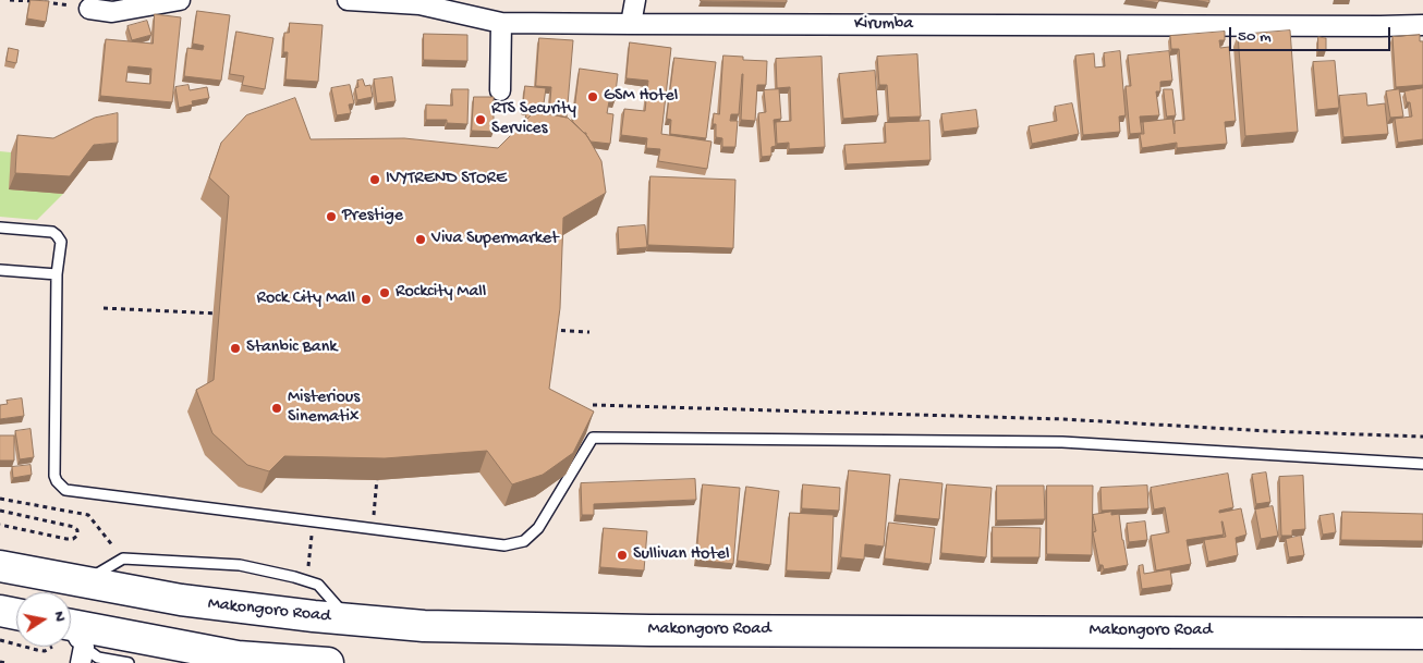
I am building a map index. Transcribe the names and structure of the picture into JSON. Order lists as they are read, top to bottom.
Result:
{
  "streets": {
    "main road": ["Makongoro Road"],
    "street": ["Kirumba"]
  },
  "places": [
    "GSM Hotel",
    "RTS Security Services",
    "IVYTREND STORE",
    "Prestige",
    "Viva Supermarket",
    "Rockcity Mall",
    "Rock City Mall",
    "Stanbic Bank",
    "Misterious Sinematix",
    "Sullivan Hotel"
  ],
  "scale_bar": "50 m",
  "north": "right"
}
